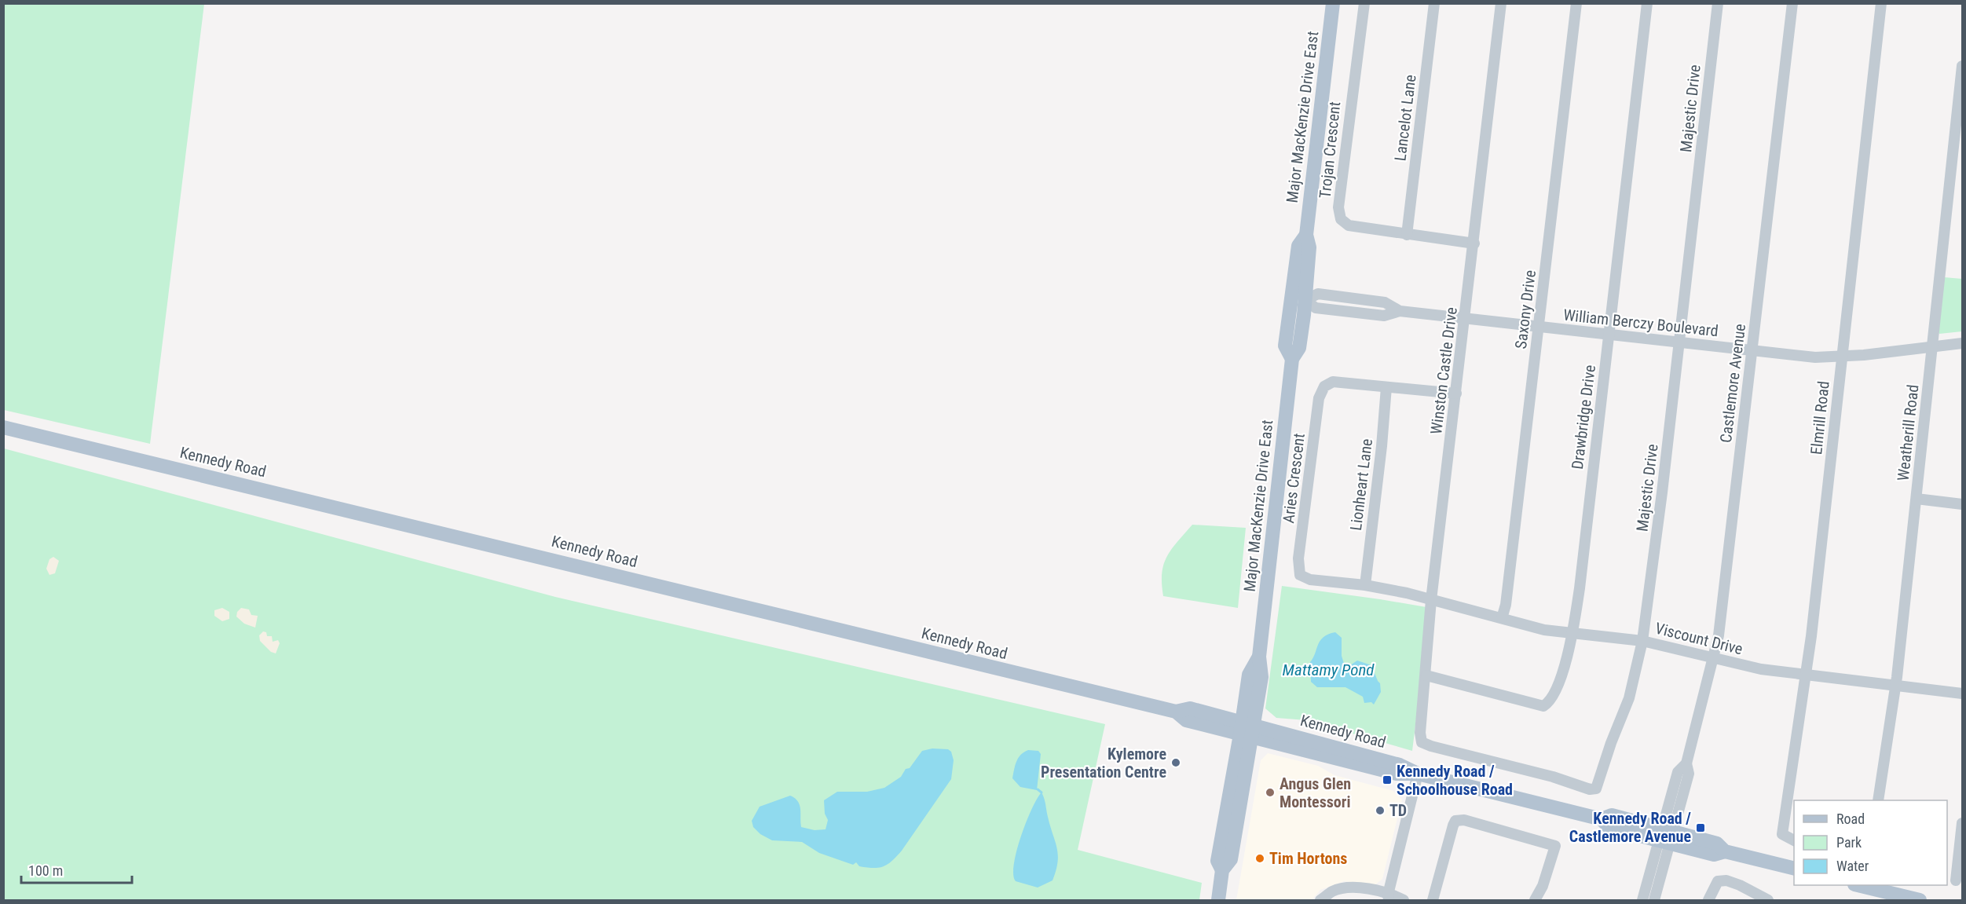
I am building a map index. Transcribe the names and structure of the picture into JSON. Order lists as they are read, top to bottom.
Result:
{
  "streets": {
    "main road": ["Major MacKenzie Drive East", "Kennedy Road"],
    "street": [
      "Majestic Drive",
      "Lancelot Lane",
      "Trojan Crescent",
      "Saxony Drive",
      "William Berczy Boulevard",
      "Winston Castle Drive",
      "Castlemore Avenue",
      "Drawbridge Drive",
      "Elmrill Road",
      "Weatherill Road",
      "Aries Crescent",
      "Lionheart Lane",
      "Viscount Drive"
    ]
  },
  "crossings": [
    ["Majestic Drive", "William Berczy Boulevard"],
    ["Majestic Drive", "Winston Castle Drive"],
    ["Majestic Drive", "Viscount Drive"],
    ["Major MacKenzie Drive East", "William Berczy Boulevard"],
    ["Major MacKenzie Drive East", "Kennedy Road"],
    ["Lancelot Lane", "Trojan Crescent"],
    ["Trojan Crescent", "Winston Castle Drive"],
    ["Saxony Drive", "William Berczy Boulevard"],
    ["Saxony Drive", "Viscount Drive"],
    ["William Berczy Boulevard", "Winston Castle Drive"],
    ["William Berczy Boulevard", "Castlemore Avenue"],
    ["William Berczy Boulevard", "Drawbridge Drive"],
    ["William Berczy Boulevard", "Elmrill Road"],
    ["William Berczy Boulevard", "Weatherill Road"],
    ["Winston Castle Drive", "Drawbridge Drive"],
    ["Winston Castle Drive", "Aries Crescent"],
    ["Winston Castle Drive", "Viscount Drive"],
    ["Castlemore Avenue", "Kennedy Road"],
    ["Castlemore Avenue", "Viscount Drive"],
    ["Drawbridge Drive", "Viscount Drive"],
    ["Elmrill Road", "Viscount Drive"],
    ["Weatherill Road", "Viscount Drive"],
    ["Aries Crescent", "Lionheart Lane"],
    ["Aries Crescent", "Viscount Drive"]
  ],
  "water": ["Mattamy Pond"],
  "places": {
    "other": [
      "Kylemore Presentation Centre",
      "Angus Glen Montessori",
      "TD",
      "Tim Hortons"
    ],
    "transit": ["Kennedy Road / Schoolhouse Road", "Kennedy Road / Castlemore Avenue"]
  },
  "legend": ["Road", "Park", "Water"],
  "scale_bar": "100 m"
}
